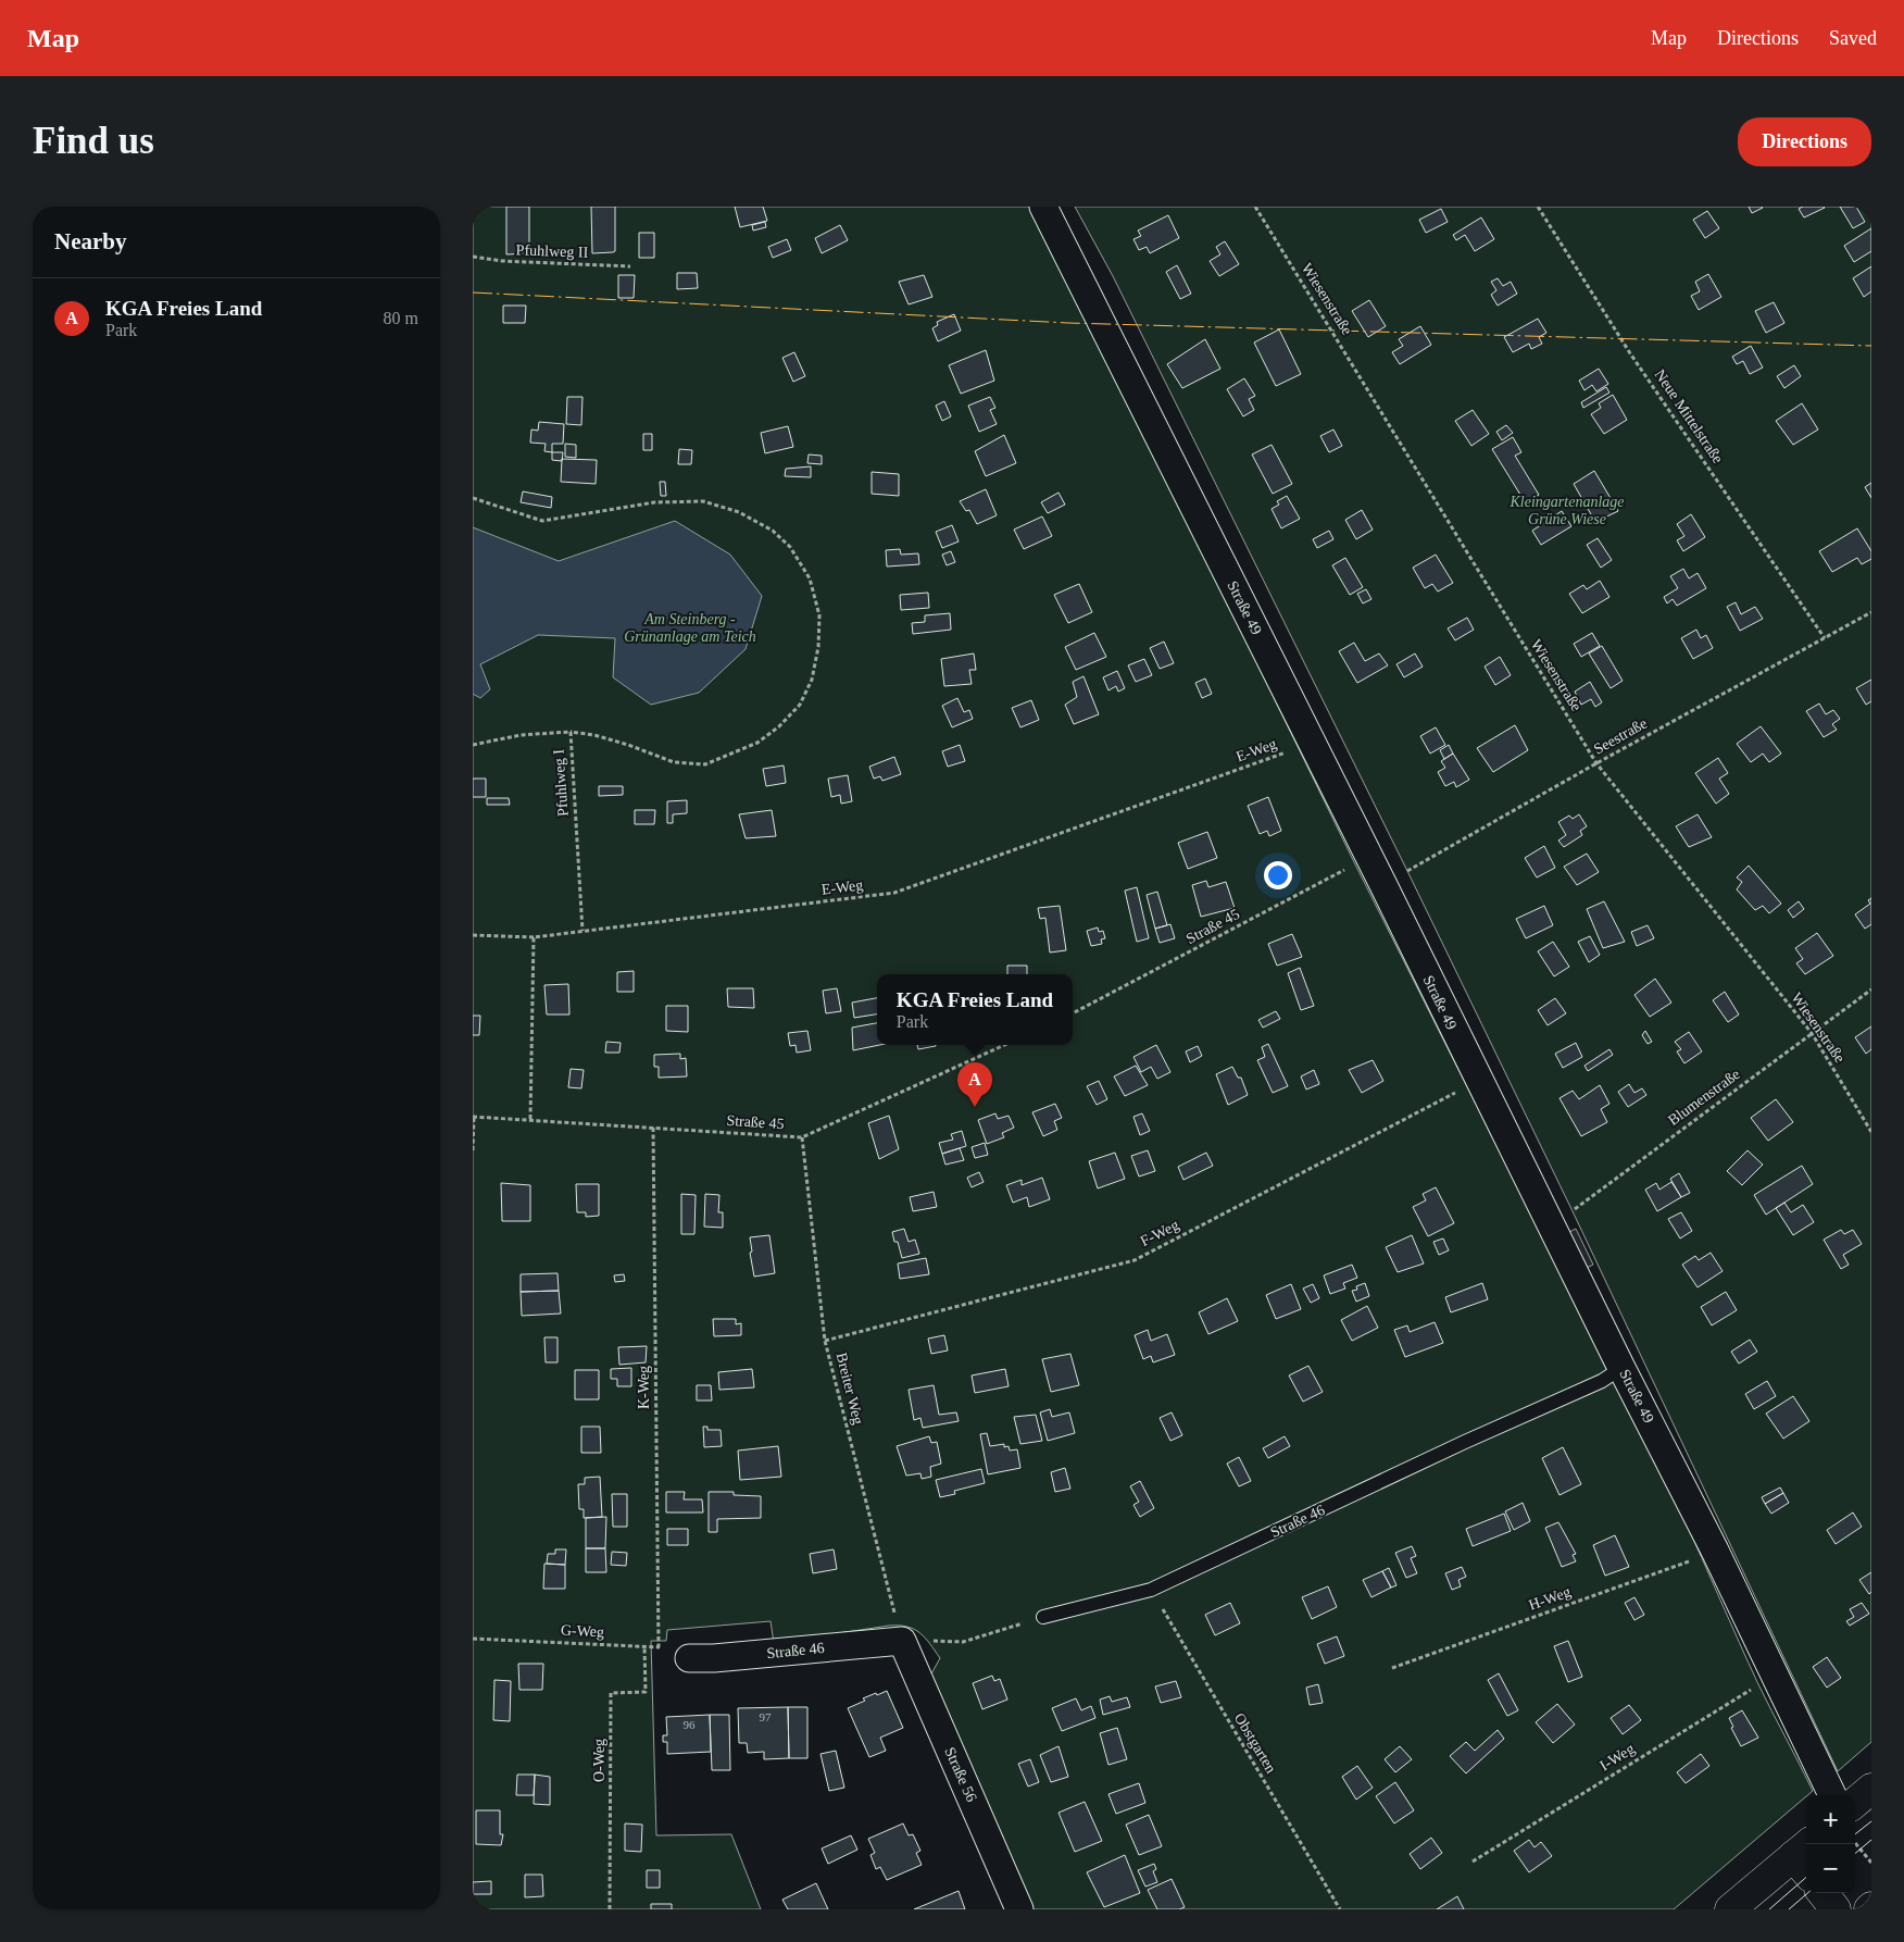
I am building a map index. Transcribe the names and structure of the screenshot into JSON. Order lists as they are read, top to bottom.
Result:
{
  "streets": {
    "street": ["Straße 49", "Straße 46", "Straße 56"],
    "path": [
      "Pfuhlweg II",
      "Wiesenstraße",
      "Neue Mittelstraße",
      "Seestraße",
      "E-Weg",
      "Pfuhlweg I",
      "Straße 45",
      "Blumenstraße",
      "F-Weg",
      "K-Weg",
      "Breiter Weg",
      "H-Weg",
      "G-Weg",
      "Obstgarten",
      "I-Weg",
      "O-Weg"
    ]
  },
  "crossings": [
    ["Wiesenstraße", "Seestraße"],
    ["Wiesenstraße", "Blumenstraße"],
    ["Neue Mittelstraße", "Seestraße"],
    ["Straße 49", "Seestraße"],
    ["Straße 49", "E-Weg"],
    ["Straße 49", "Straße 45"],
    ["Straße 49", "Blumenstraße"],
    ["Straße 49", "F-Weg"],
    ["Straße 49", "Straße 46"],
    ["Straße 49", "H-Weg"],
    ["Straße 49", "I-Weg"],
    ["E-Weg", "Pfuhlweg I"],
    ["Straße 45", "K-Weg"],
    ["Straße 45", "Breiter Weg"],
    ["F-Weg", "Breiter Weg"],
    ["K-Weg", "G-Weg"],
    ["Breiter Weg", "Straße 46"],
    ["Breiter Weg", "Straße 56"],
    ["Straße 46", "G-Weg"],
    ["Straße 46", "Obstgarten"],
    ["Straße 46", "Straße 56"],
    ["G-Weg", "O-Weg"]
  ],
  "parks": ["Kleingartenanlage Grüne Wiese", "Am Steinberg - Grünanlage am Teich"],
  "house_numbers": ["97", "96"],
  "page": {
    "header": "Map",
    "nav": ["Map", "Directions", "Saved"],
    "buttons": "Directions",
    "title": "Find us",
    "heading": "Nearby",
    "list": [
      {
        "mark": "A",
        "name": "KGA Freies Land",
        "note": "Park",
        "value": "80 m"
      }
    ],
    "popup": ["KGA Freies Land", "Park"],
    "pins": "A",
    "map_buttons": ["+", "−"]
  }
}
